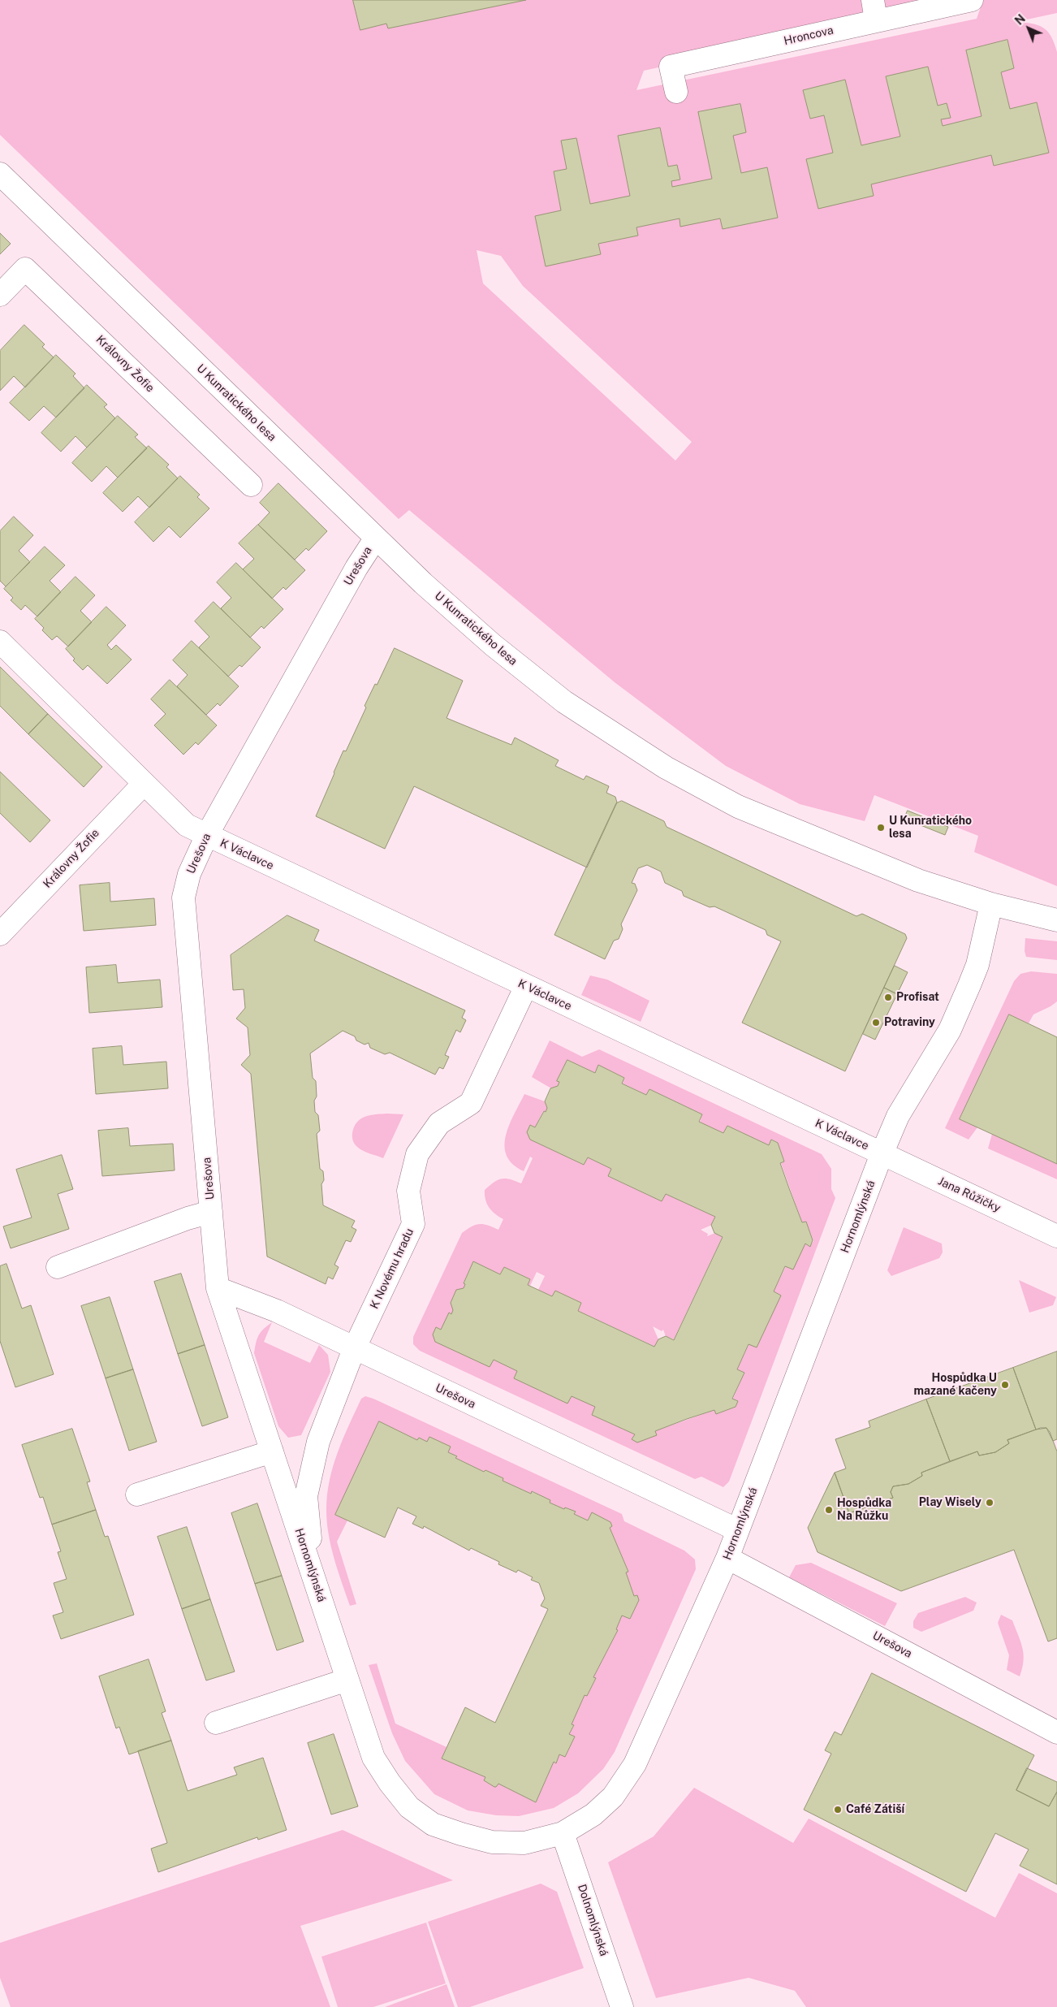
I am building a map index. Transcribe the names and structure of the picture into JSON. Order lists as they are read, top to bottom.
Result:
{
  "streets": {
    "street": [
      "Hroncova",
      "Královny Žofie",
      "U Kunratického lesa",
      "Urešova",
      "K Václavce",
      "Jana Růžičky",
      "Hornomlýnská",
      "K Novému hradu",
      "Dolnomlýnská"
    ]
  },
  "crossings": [
    ["U Kunratického lesa", "Urešova"],
    ["U Kunratického lesa", "Hornomlýnská"],
    ["Urešova", "K Václavce"],
    ["Urešova", "Hornomlýnská"],
    ["Urešova", "K Novému hradu"],
    ["K Václavce", "Jana Růžičky"],
    ["K Václavce", "Hornomlýnská"],
    ["K Václavce", "K Novému hradu"],
    ["Jana Růžičky", "Hornomlýnská"],
    ["Hornomlýnská", "K Novému hradu"],
    ["Hornomlýnská", "Dolnomlýnská"]
  ],
  "places": [
    "U Kunratického lesa",
    "Profisat",
    "Potraviny",
    "Hospůdka U mazané kačeny",
    "Play Wisely",
    "Hospůdka Na Růžku",
    "Café Zátiší"
  ],
  "north": "top left"
}
